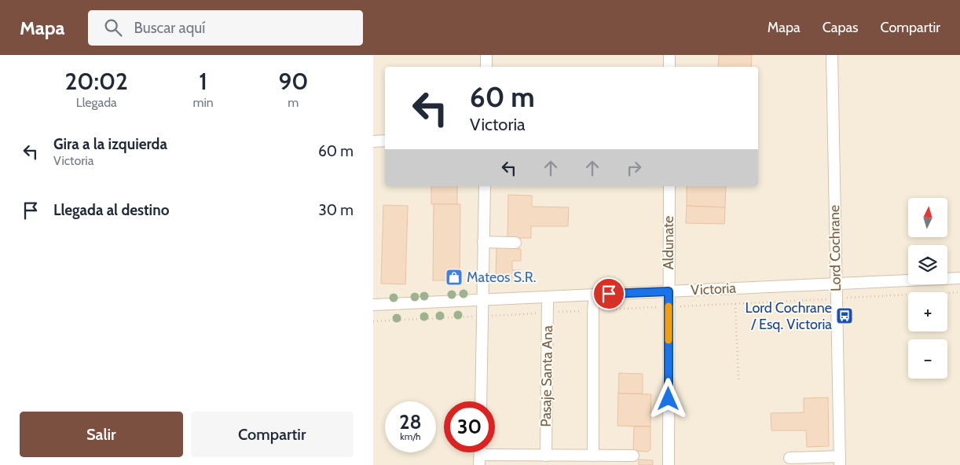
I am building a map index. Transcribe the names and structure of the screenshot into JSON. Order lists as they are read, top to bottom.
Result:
{
  "streets": {
    "street": [
      "Aldunate",
      "Lord Cochrane",
      "Victoria",
      "Pasaje Santa Ana"
    ]
  },
  "crossings": [
    ["Aldunate", "Victoria"],
    ["Lord Cochrane", "Victoria"],
    ["Victoria", "Pasaje Santa Ana"]
  ],
  "places": {
    "shop": ["Mateos S.R."],
    "bus stop": ["Lord Cochrane / Esq. Victoria"]
  },
  "north": "top",
  "page": {
    "header": "Mapa",
    "search": "Buscar aquí",
    "nav": ["Mapa", "Capas", "Compartir"],
    "eta": [
      "20:02",
      "Llegada",
      "1",
      "min",
      "90",
      "m"
    ],
    "turn": ["60 m", "Victoria"],
    "list": [
      {
        "name": "Gira a la izquierda",
        "note": "Victoria",
        "value": "60 m"
      },
      {
        "name": "Llegada al destino",
        "value": "30 m"
      }
    ],
    "map_buttons": ["+", "−"],
    "speed": "28 km/h",
    "limit": "30",
    "buttons": ["Salir", "Compartir"]
  }
}
